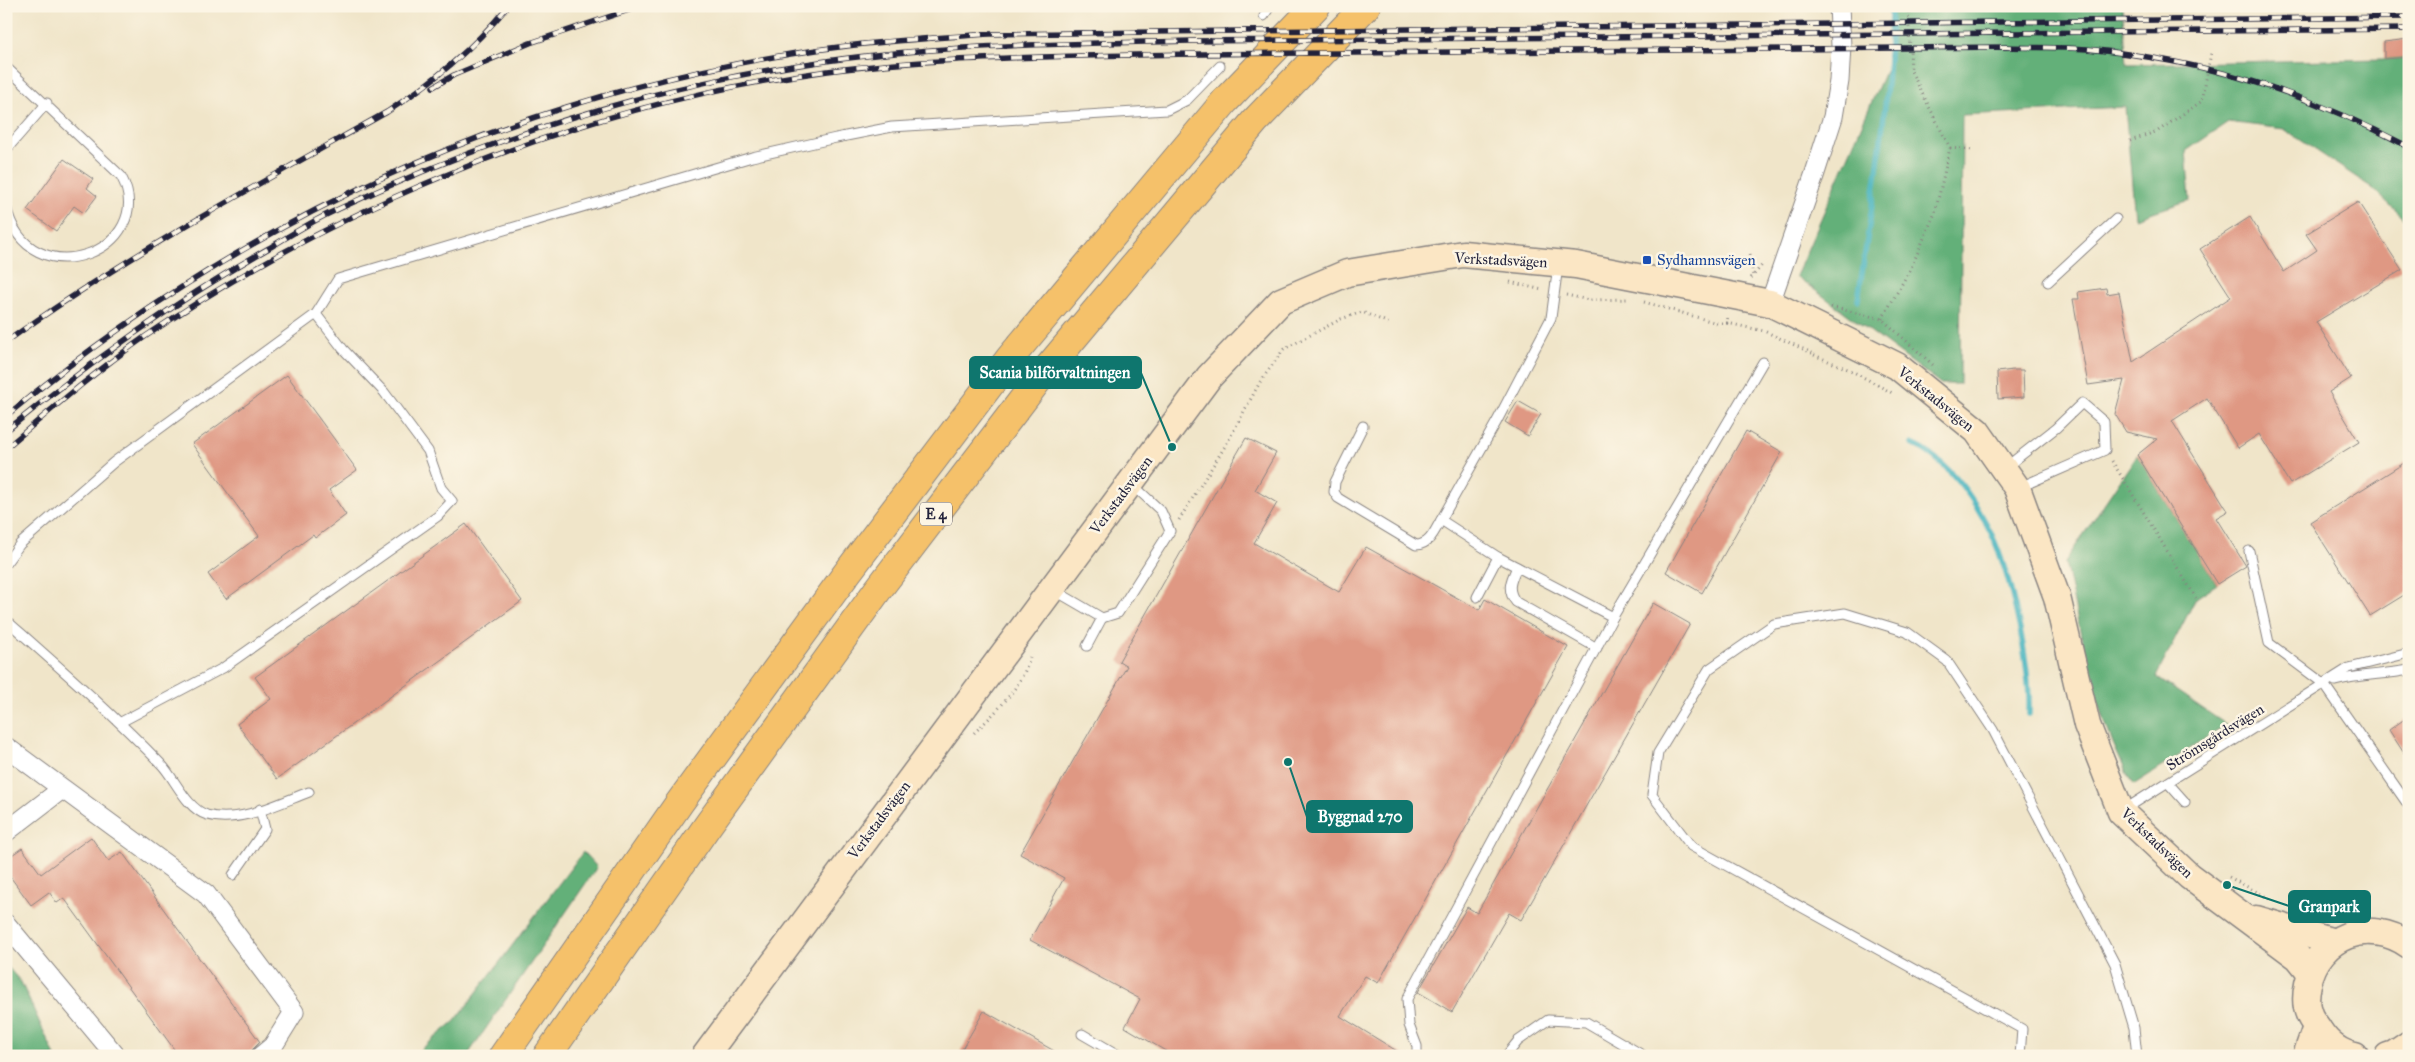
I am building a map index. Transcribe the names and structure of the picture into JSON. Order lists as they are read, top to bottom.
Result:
{
  "streets": {
    "highway": ["E 4"],
    "main road": ["Verkstadsvägen"],
    "lane": ["Strömsgårdsvägen"]
  },
  "crossings": [
    ["Verkstadsvägen", "Strömsgårdsvägen"]
  ],
  "places": {
    "transit": ["Sydhamnsvägen"],
    "other": ["Scania bilförvaltningen", "Byggnad 270", "Granpark"]
  }
}
